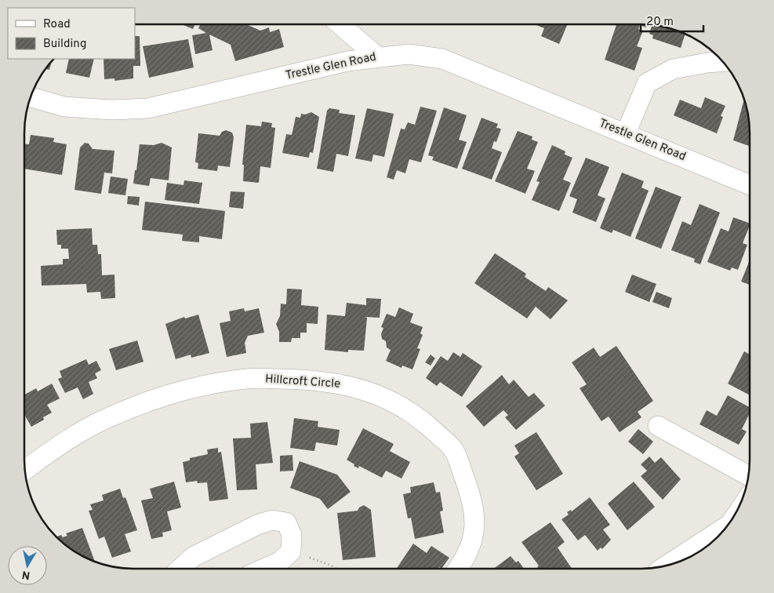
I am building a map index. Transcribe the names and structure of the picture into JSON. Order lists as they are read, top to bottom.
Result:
{
  "streets": {
    "street": ["Trestle Glen Road", "Hillcroft Circle"]
  },
  "legend": ["Road", "Building"],
  "scale_bar": "20 m",
  "north": "bottom"
}
